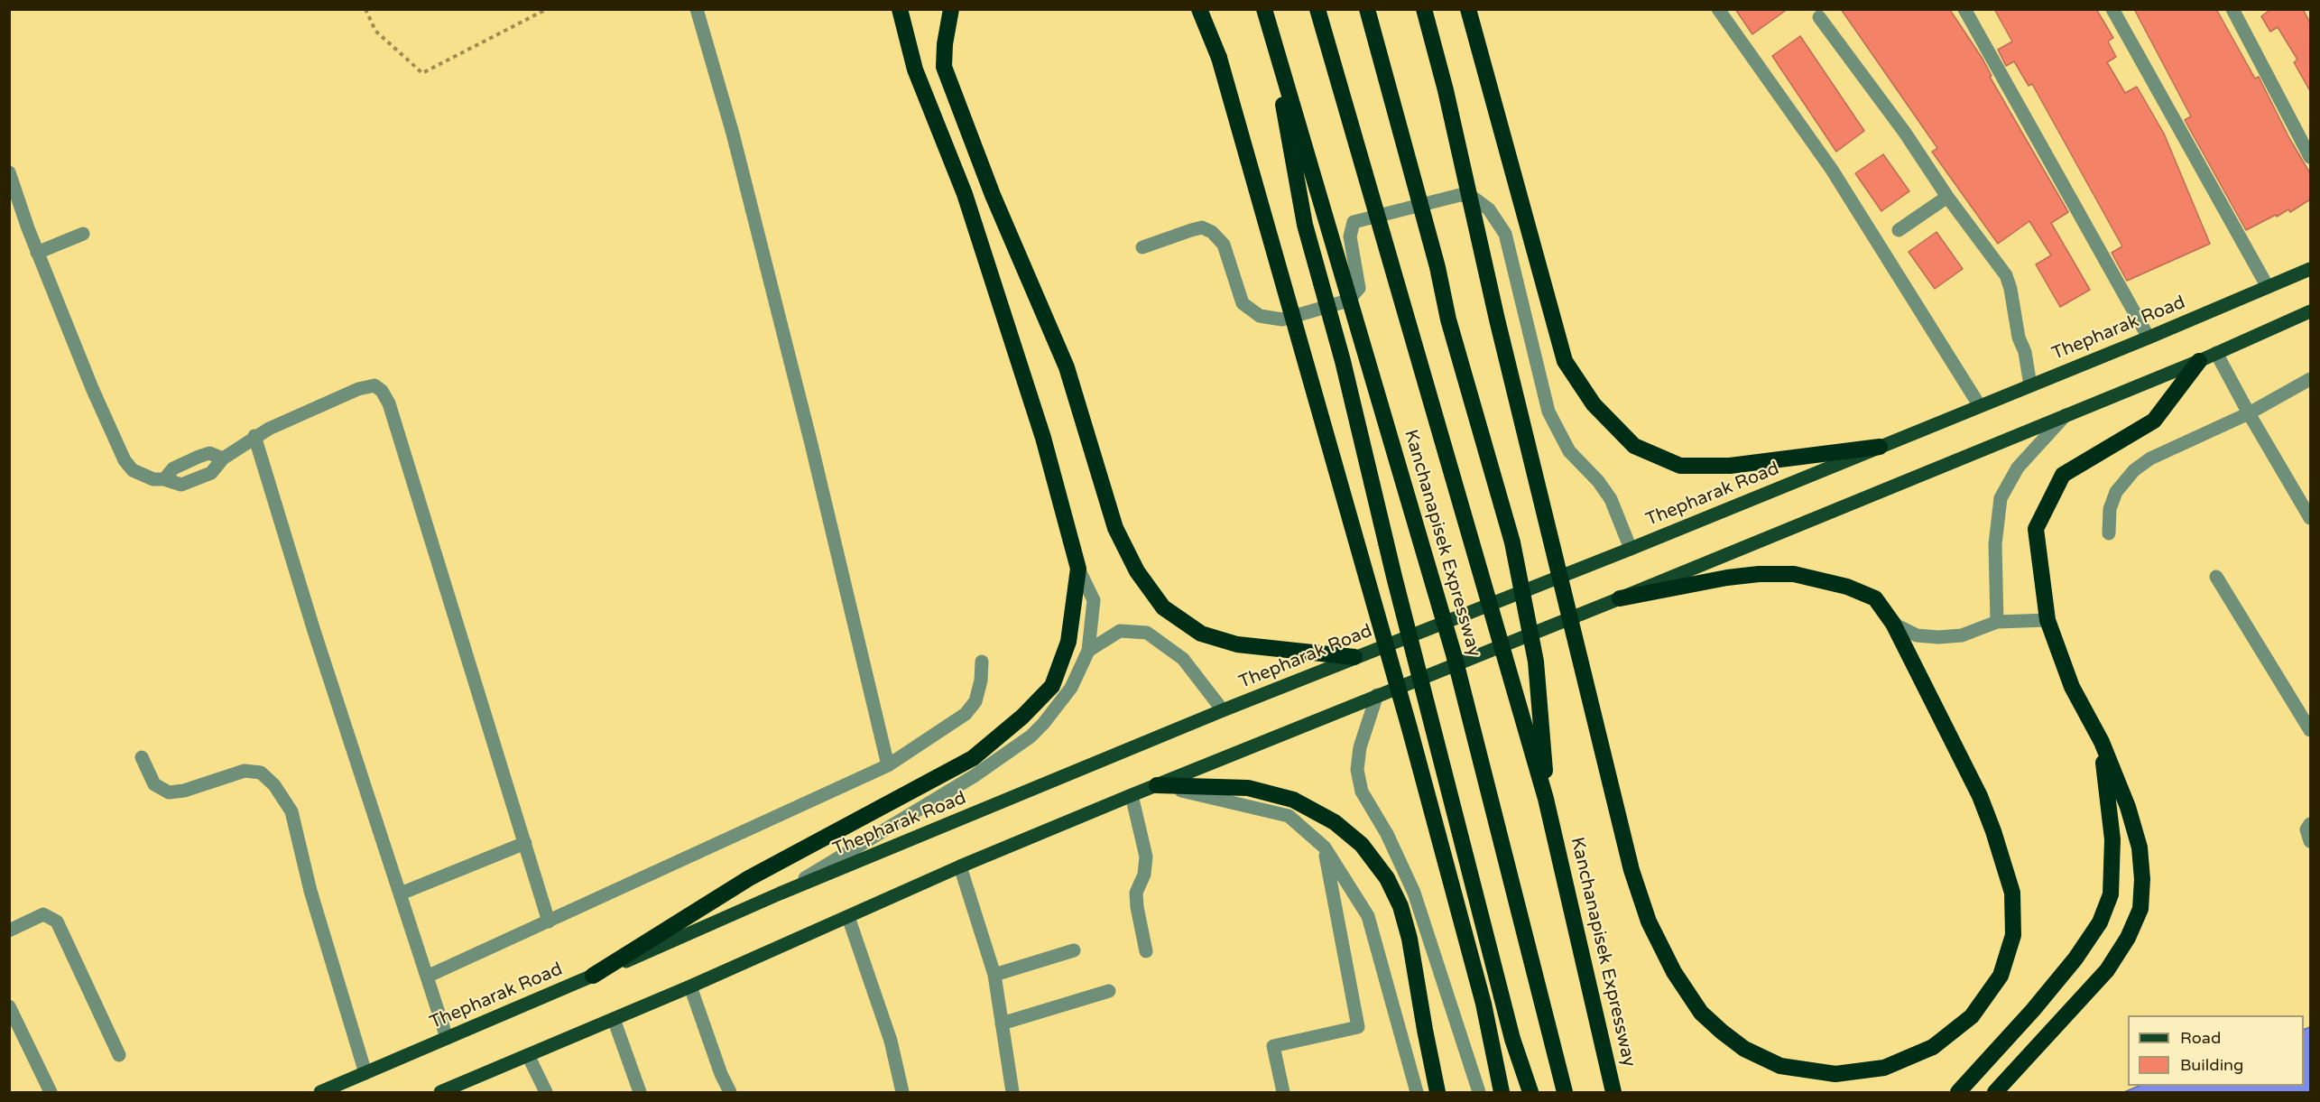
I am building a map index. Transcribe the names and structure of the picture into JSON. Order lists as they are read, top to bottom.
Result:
{
  "streets": {
    "highway": ["Kanchanapisek Expressway"],
    "main road": ["Thepharak Road"]
  },
  "legend": ["Road", "Building"]
}
